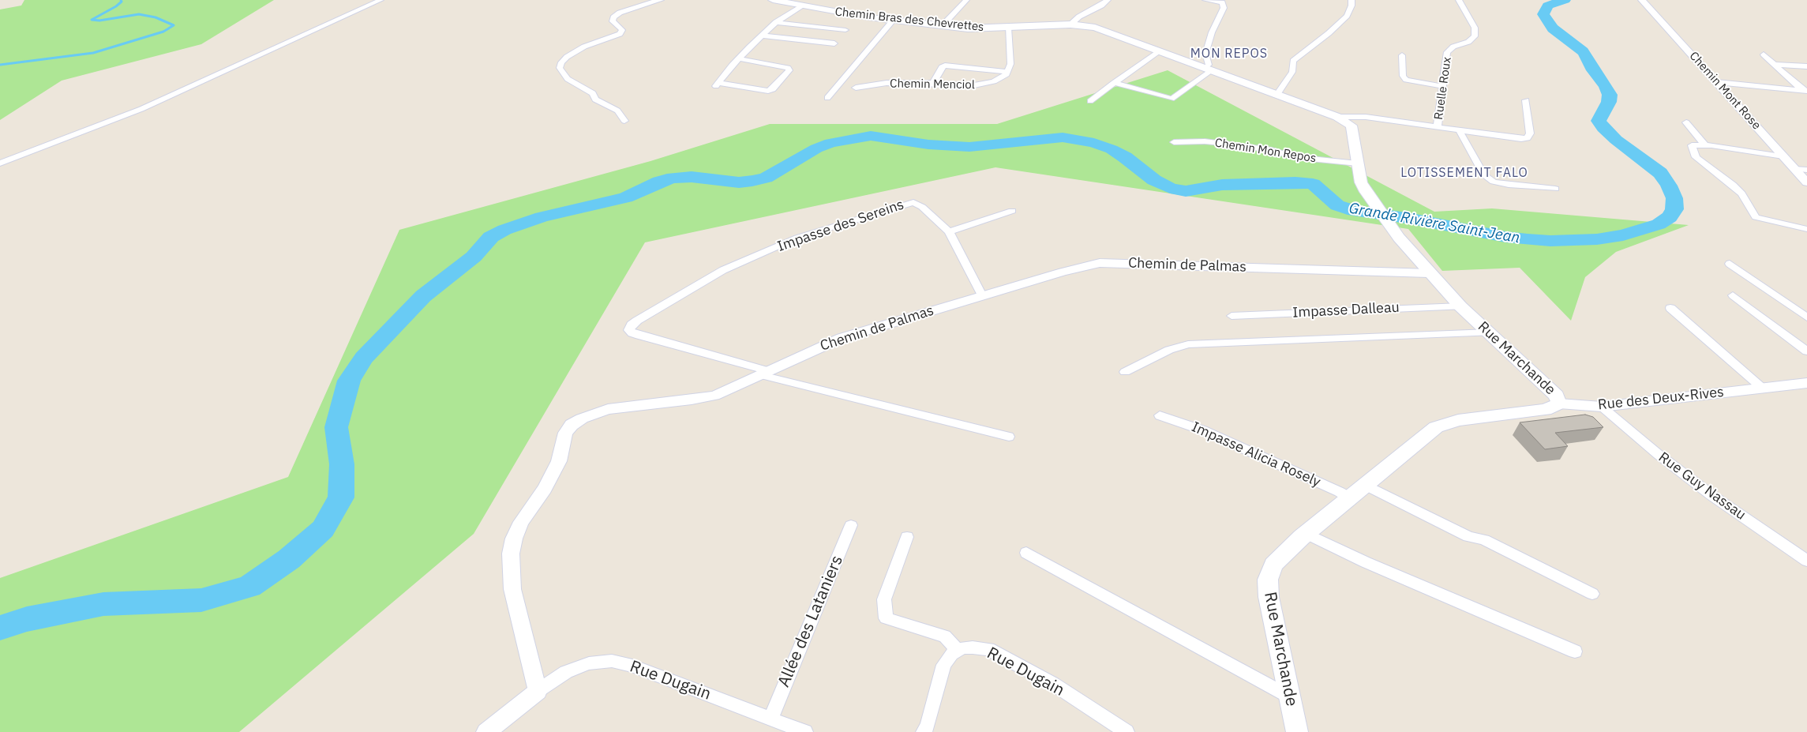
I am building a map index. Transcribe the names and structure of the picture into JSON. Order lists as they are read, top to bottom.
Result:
{
  "streets": {
    "main road": ["Chemin Bras des Chevrettes", "Rue Marchande"],
    "street": [
      "Chemin Menciol",
      "Ruelle Roux",
      "Chemin Mont Rose",
      "Chemin Mon Repos",
      "Impasse des Sereins",
      "Chemin de Palmas",
      "Impasse Dalleau",
      "Rue des Deux-Rives",
      "Impasse Alicia Rosely",
      "Rue Guy Nassau",
      "Allée des Lataniers",
      "Rue Dugain"
    ]
  },
  "crossings": [
    ["Chemin Bras des Chevrettes", "Ruelle Roux"],
    ["Chemin Bras des Chevrettes", "Chemin Mon Repos"],
    ["Chemin Bras des Chevrettes", "Rue Marchande"],
    ["Impasse des Sereins", "Chemin de Palmas"],
    ["Chemin de Palmas", "Rue Marchande"],
    ["Chemin de Palmas", "Rue Dugain"],
    ["Impasse Dalleau", "Rue Marchande"],
    ["Rue Marchande", "Rue des Deux-Rives"],
    ["Rue Marchande", "Impasse Alicia Rosely"],
    ["Rue des Deux-Rives", "Rue Guy Nassau"],
    ["Allée des Lataniers", "Rue Dugain"]
  ],
  "districts": ["MON REPOS", "LOTISSEMENT FALO"],
  "water": ["Grande Rivière Saint-Jean"]
}
